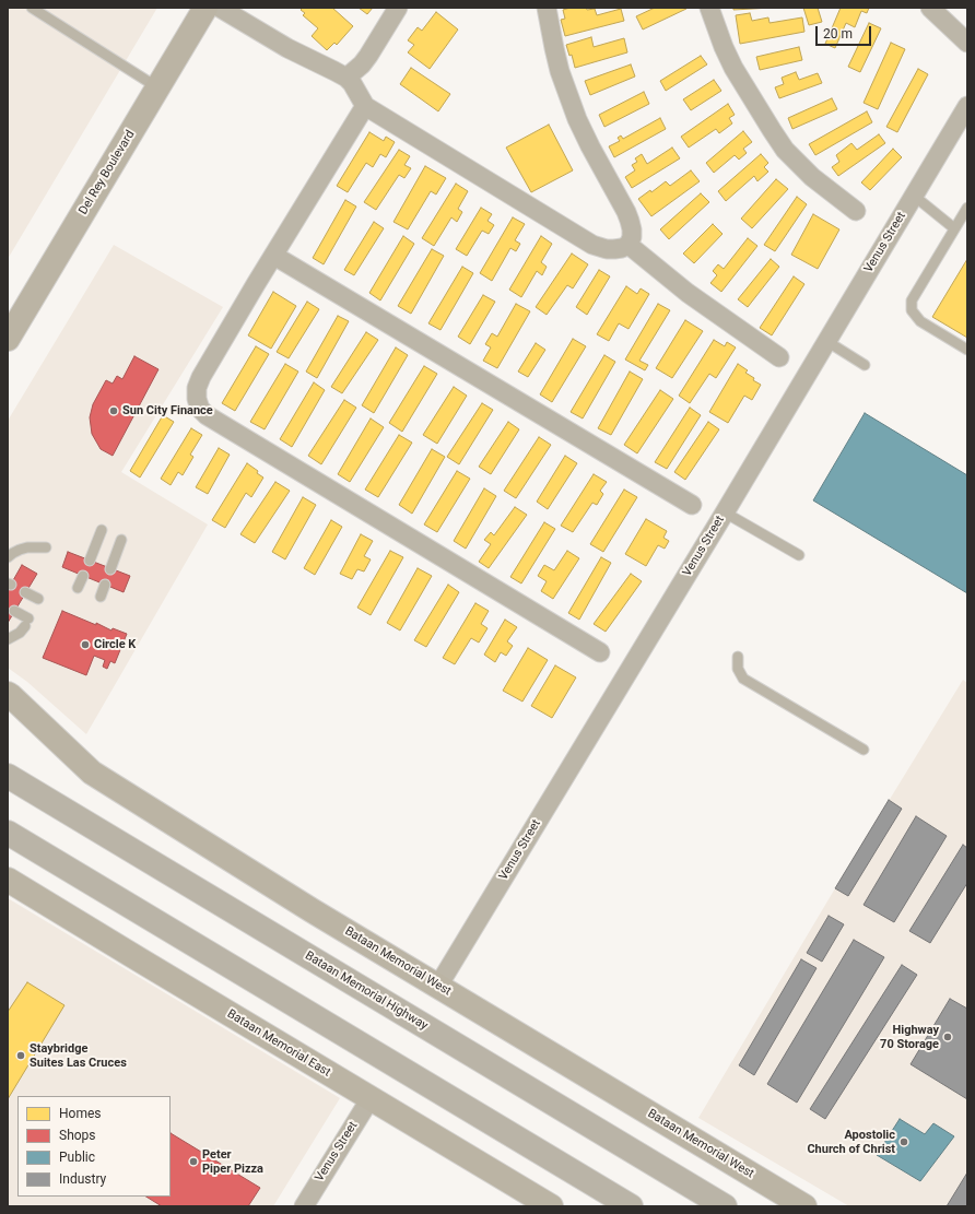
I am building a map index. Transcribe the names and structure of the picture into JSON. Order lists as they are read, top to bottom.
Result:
{
  "streets": {
    "highway": ["Bataan Memorial Highway"],
    "main road": ["Del Rey Boulevard", "Bataan Memorial West", "Bataan Memorial East"],
    "street": ["Venus Street"]
  },
  "crossings": [
    ["Venus Street", "Bataan Memorial West"],
    ["Venus Street", "Bataan Memorial East"]
  ],
  "places": [
    "Sun City Finance",
    "Circle K",
    "Highway 70 Storage",
    "Staybridge Suites Las Cruces",
    "Apostolic Church of Christ",
    "Peter Piper Pizza"
  ],
  "legend": [
    "Homes",
    "Shops",
    "Public",
    "Industry"
  ],
  "scale_bar": "20 m"
}
